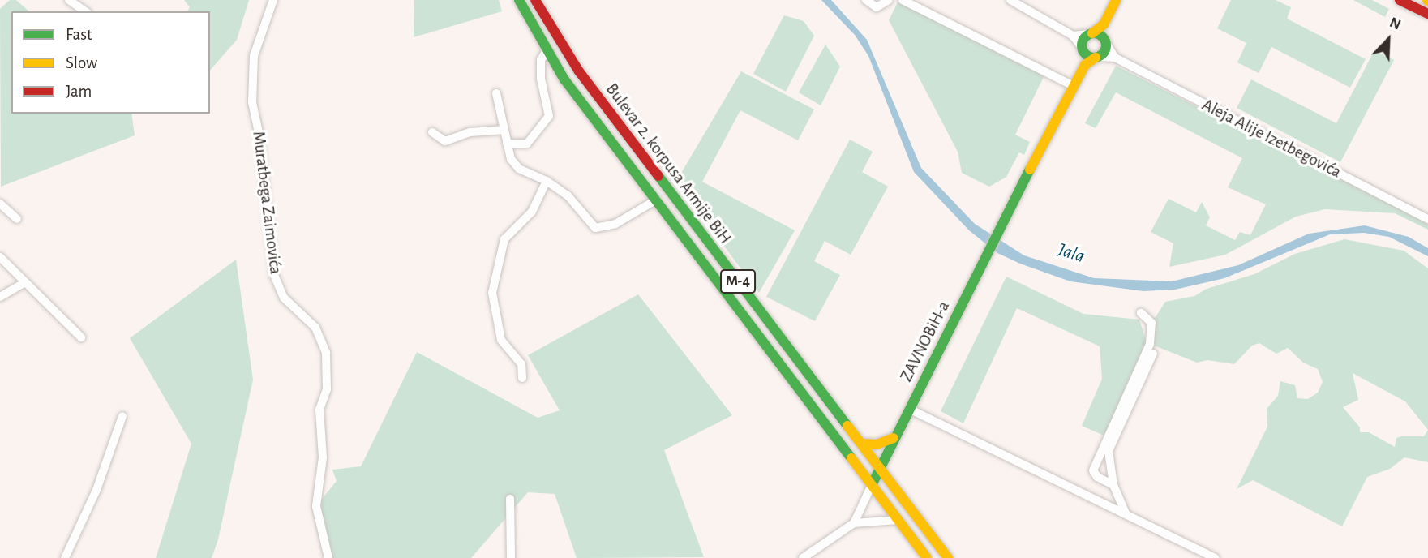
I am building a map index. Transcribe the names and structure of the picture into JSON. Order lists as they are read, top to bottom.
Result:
{
  "streets": {
    "main road": ["Bulevar 2. korpusa Armije BiH", "M-4", "ZAVNOBiH-a"],
    "street": ["Aleja Alije Izetbegovića", "Muratbega Zaimovića"]
  },
  "water": ["Jala"],
  "legend": ["Fast", "Slow", "Jam"],
  "north": "top right"
}
